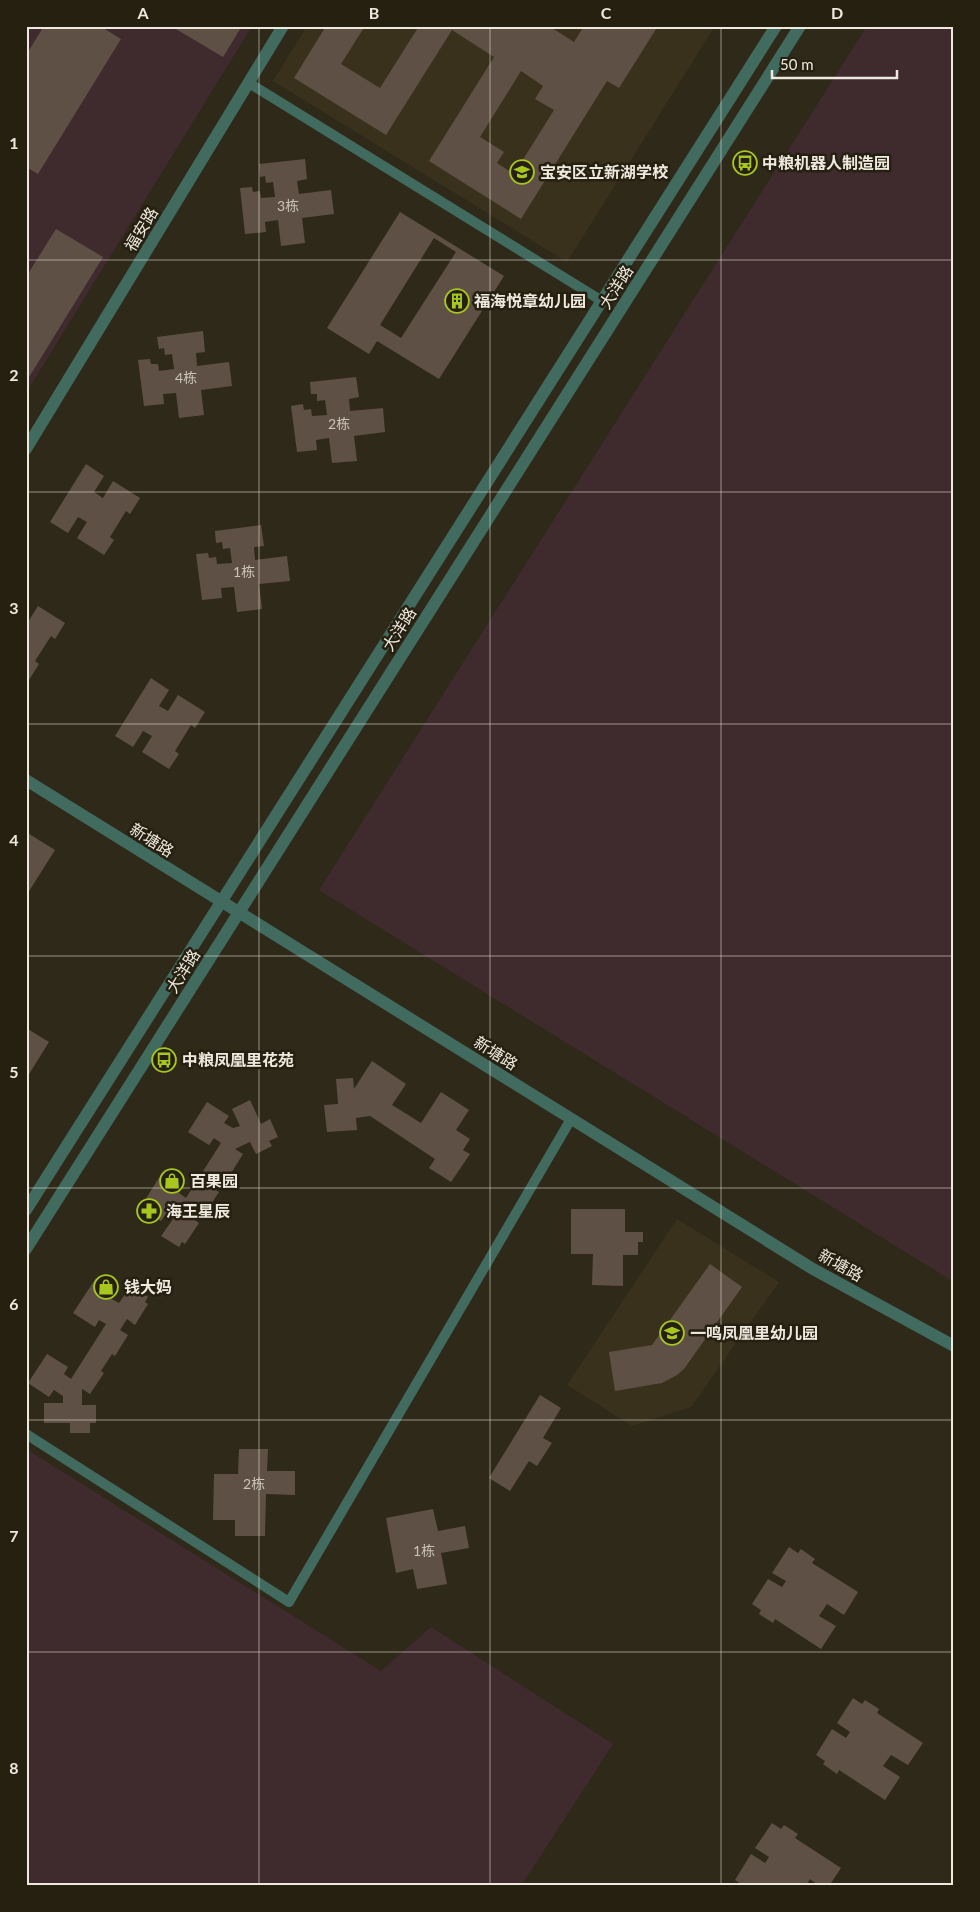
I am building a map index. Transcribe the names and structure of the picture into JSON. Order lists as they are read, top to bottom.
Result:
{
  "streets": {
    "street": ["福安路", "大洋路", "新塘路"]
  },
  "crossings": [
    ["大洋路", "新塘路"]
  ],
  "places": {
    "bus stop": ["中粮机器人制造园", "中粮凤凰里花苑"],
    "school or university": ["宝安区立新湖学校", "一鸣凤凰里幼儿园"],
    "building": ["福海悦章幼儿园"],
    "shop": ["百果园", "钱大妈"],
    "pharmacy": ["海王星辰"]
  },
  "house_numbers": [
    "3栋",
    "4栋",
    "2栋",
    "1栋",
    "2栋",
    "1栋"
  ],
  "scale_bar": "50 m",
  "grid": {
    "columns": [
      "A",
      "B",
      "C",
      "D"
    ],
    "rows": [
      "1",
      "2",
      "3",
      "4",
      "5",
      "6",
      "7",
      "8"
    ]
  }
}
